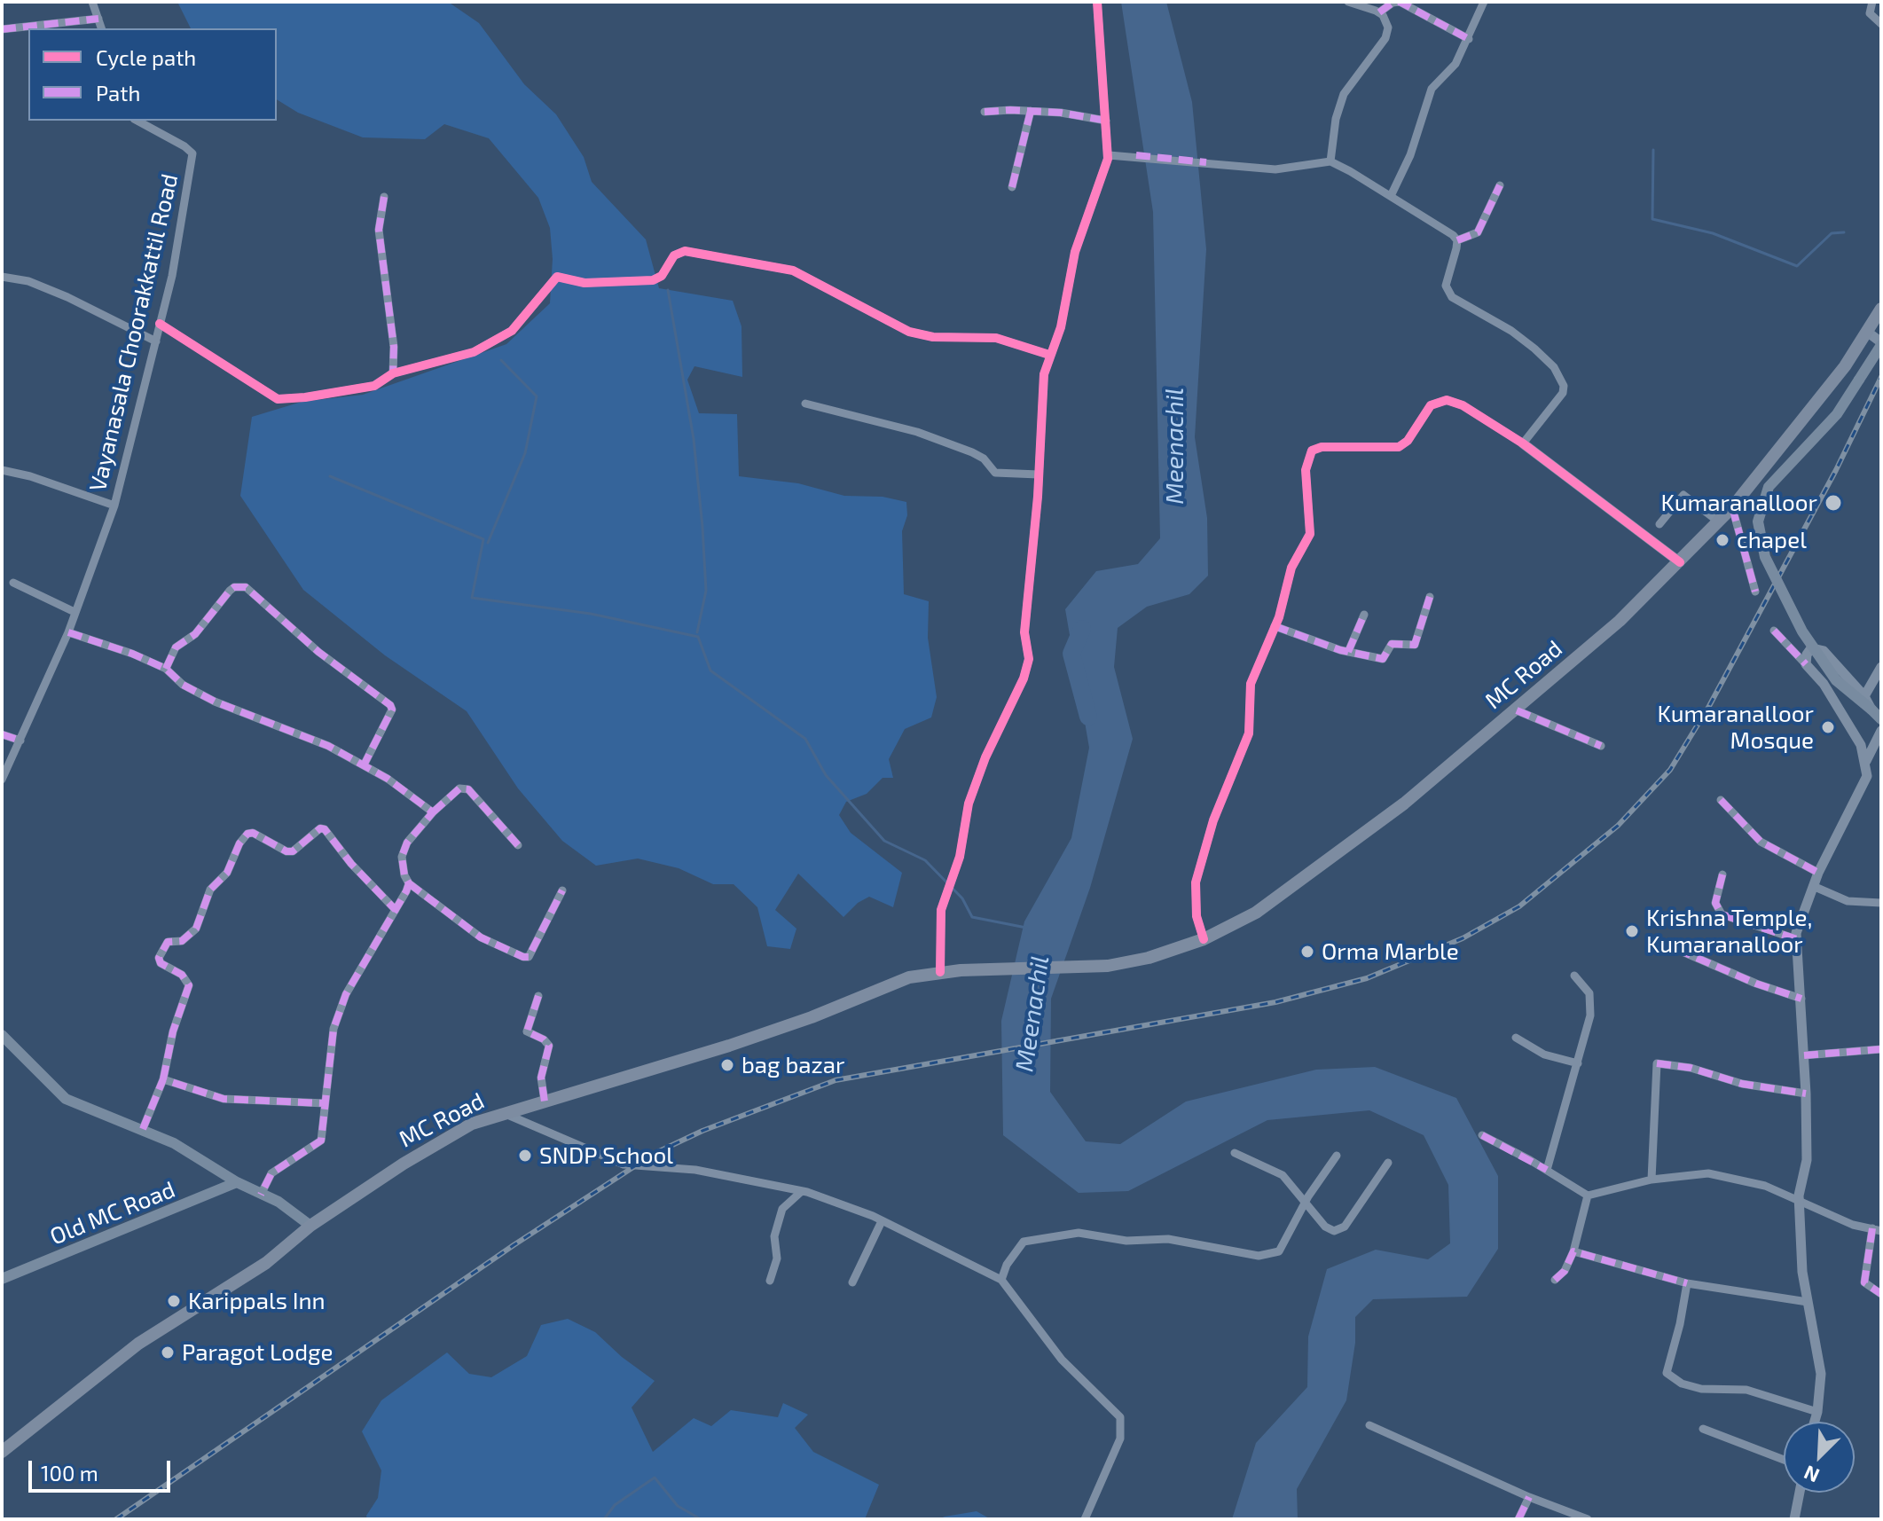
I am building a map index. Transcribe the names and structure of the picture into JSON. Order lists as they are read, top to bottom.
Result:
{
  "streets": {
    "main road": ["MC Road", "Old MC Road"],
    "street": ["Vayanasala Choorakkattil Road"]
  },
  "water": ["Meenachil"],
  "places": [
    "Kumaranalloor",
    "chapel",
    "Kumaranalloor Mosque",
    "Krishna Temple, Kumaranalloor",
    "Orma Marble",
    "bag bazar",
    "SNDP School",
    "Karippals Inn",
    "Paragot Lodge"
  ],
  "legend": ["Cycle path", "Path"],
  "scale_bar": "100 m",
  "north": "bottom left"
}
